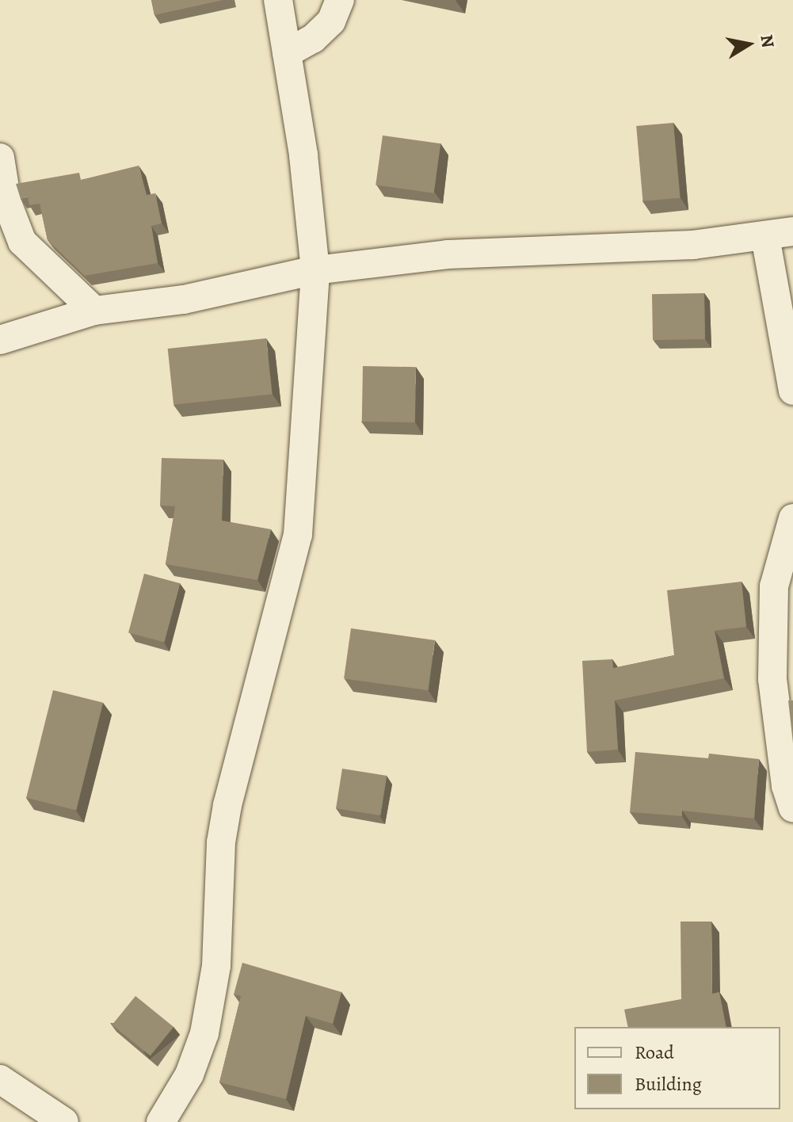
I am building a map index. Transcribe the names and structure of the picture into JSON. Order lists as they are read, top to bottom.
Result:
{
  "legend": ["Road", "Building"],
  "north": "right"
}
